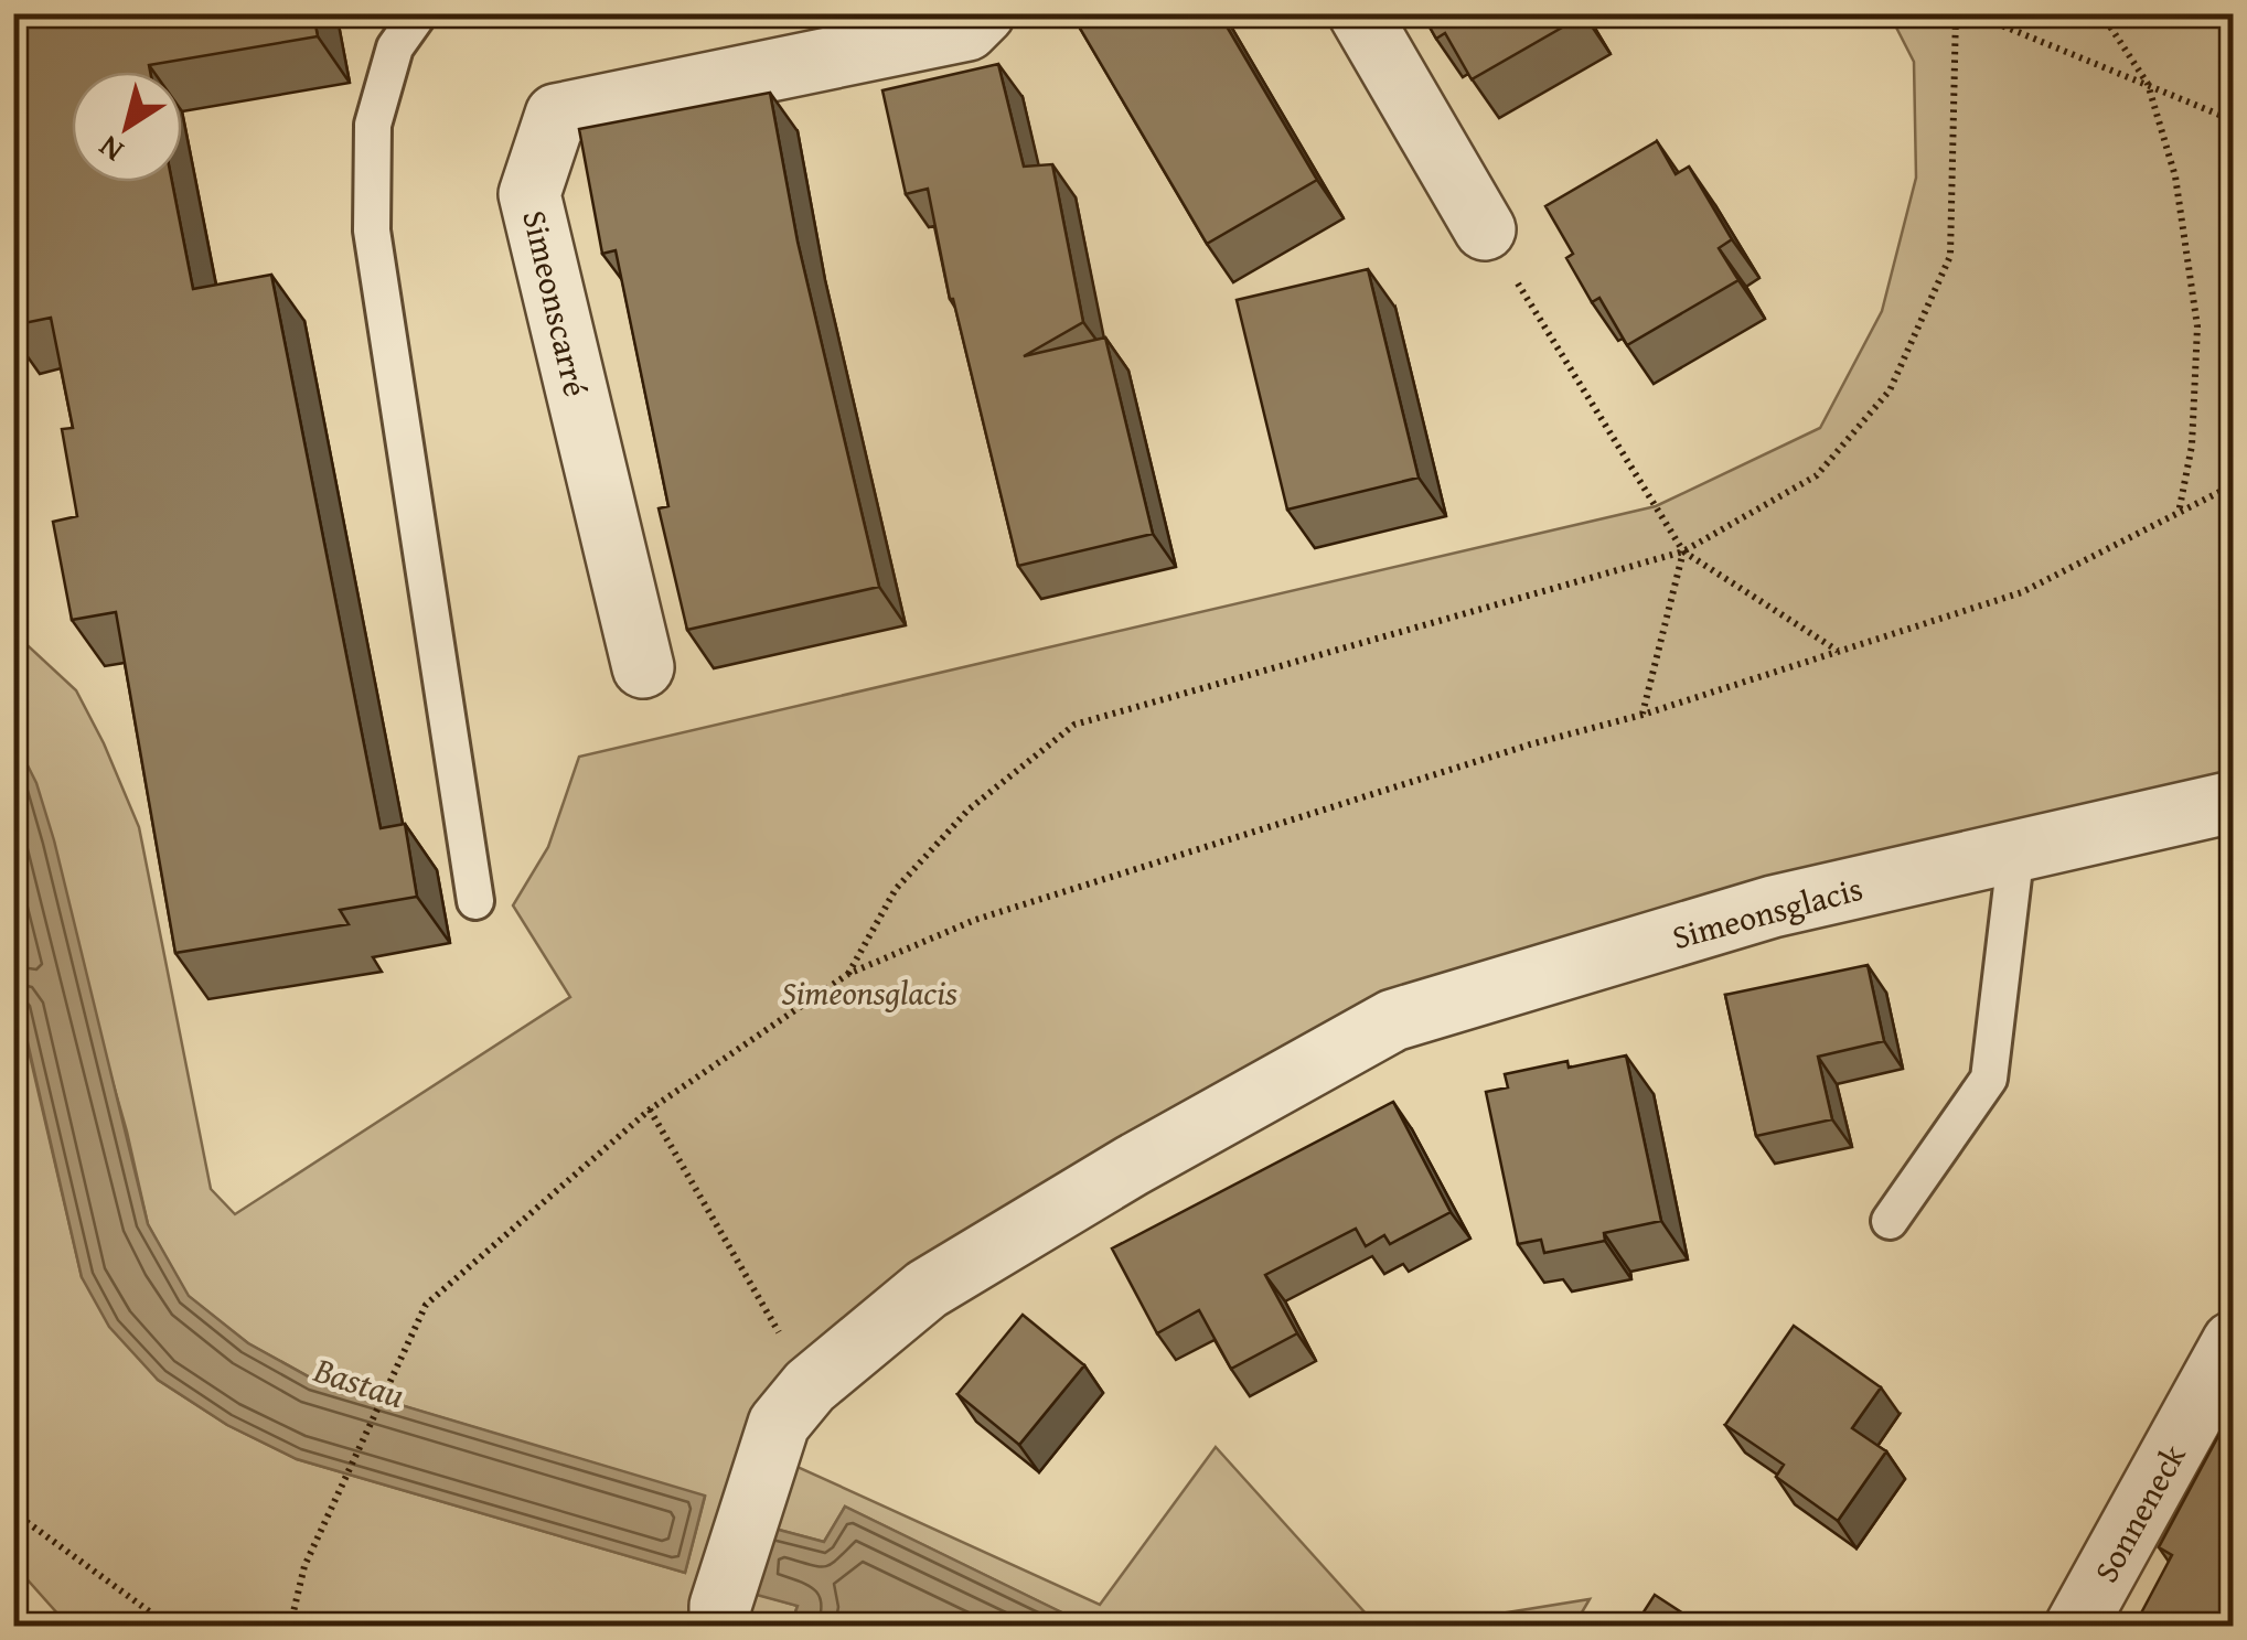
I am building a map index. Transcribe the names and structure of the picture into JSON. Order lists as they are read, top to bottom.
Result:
{
  "streets": {
    "street": ["Simeonscarré", "Simeonsglacis", "Sonneneck"]
  },
  "water": ["Bastau"],
  "parks": ["Simeonsglacis"],
  "north": "bottom left"
}
